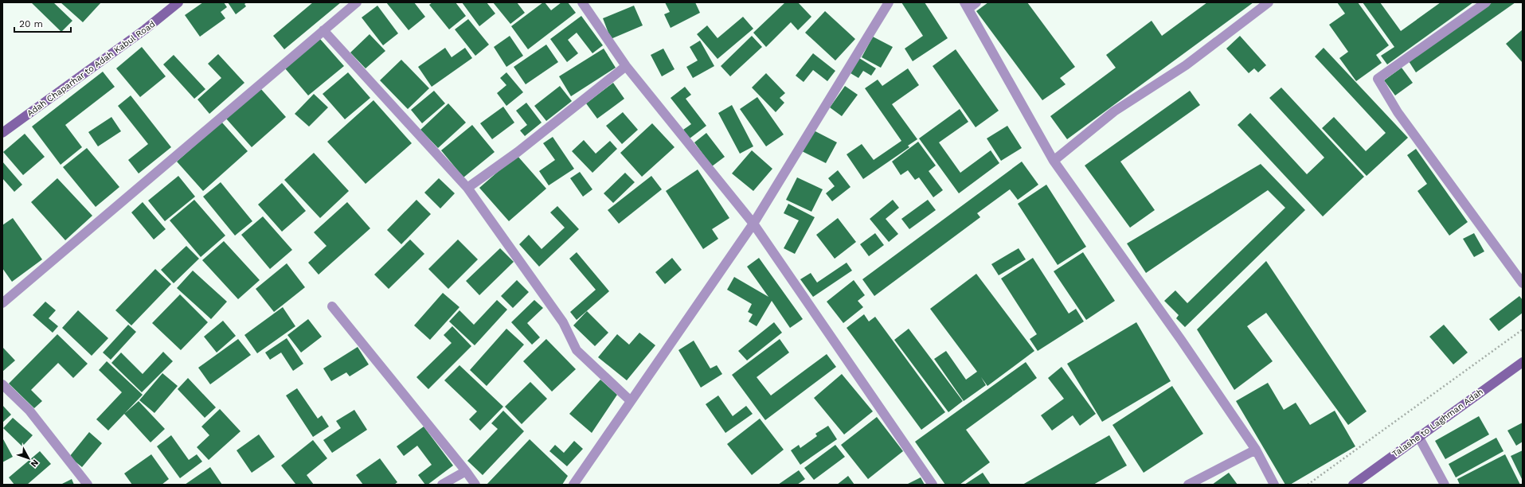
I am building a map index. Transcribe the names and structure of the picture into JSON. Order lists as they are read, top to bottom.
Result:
{
  "streets": {
    "main road": ["Adah Chaparhar to Adah Kabul Road", "Talashe to Laghman Adah"]
  },
  "scale_bar": "20 m",
  "north": "bottom right"
}
